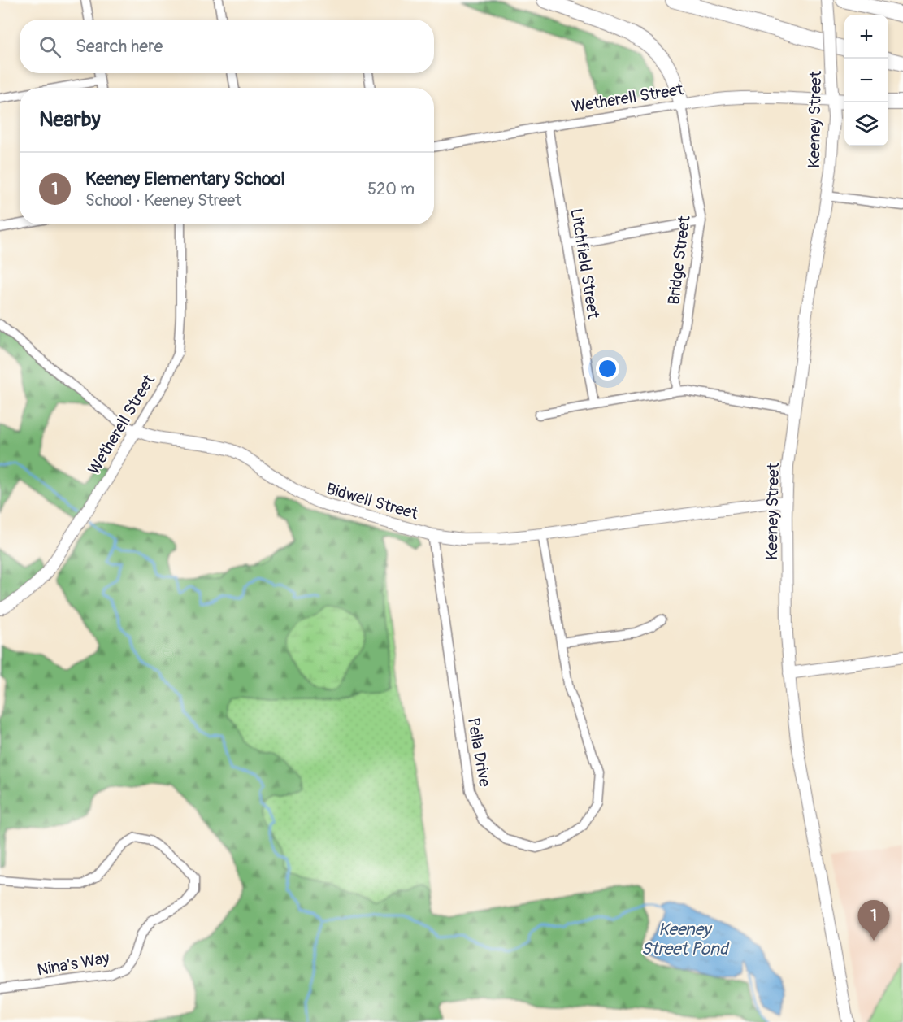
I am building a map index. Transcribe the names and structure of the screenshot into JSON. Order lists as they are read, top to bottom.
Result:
{
  "streets": {
    "main road": ["Wetherell Street", "Keeney Street", "Bidwell Street"],
    "street": [
      "Bridge Street",
      "Litchfield Street",
      "Peila Drive",
      "Nina's Way"
    ]
  },
  "crossings": [
    ["Wetherell Street", "Keeney Street"],
    ["Wetherell Street", "Bridge Street"],
    ["Wetherell Street", "Litchfield Street"],
    ["Wetherell Street", "Bidwell Street"],
    ["Keeney Street", "Bidwell Street"],
    ["Bidwell Street", "Peila Drive"]
  ],
  "water": ["Keeney Street Pond"],
  "page": {
    "map_buttons": ["+", "−"],
    "search": "Search here",
    "heading": "Nearby",
    "list": [
      {
        "mark": "1",
        "name": "Keeney Elementary School",
        "note": "School · Keeney Street",
        "value": "520 m"
      }
    ],
    "pins": "1"
  }
}
